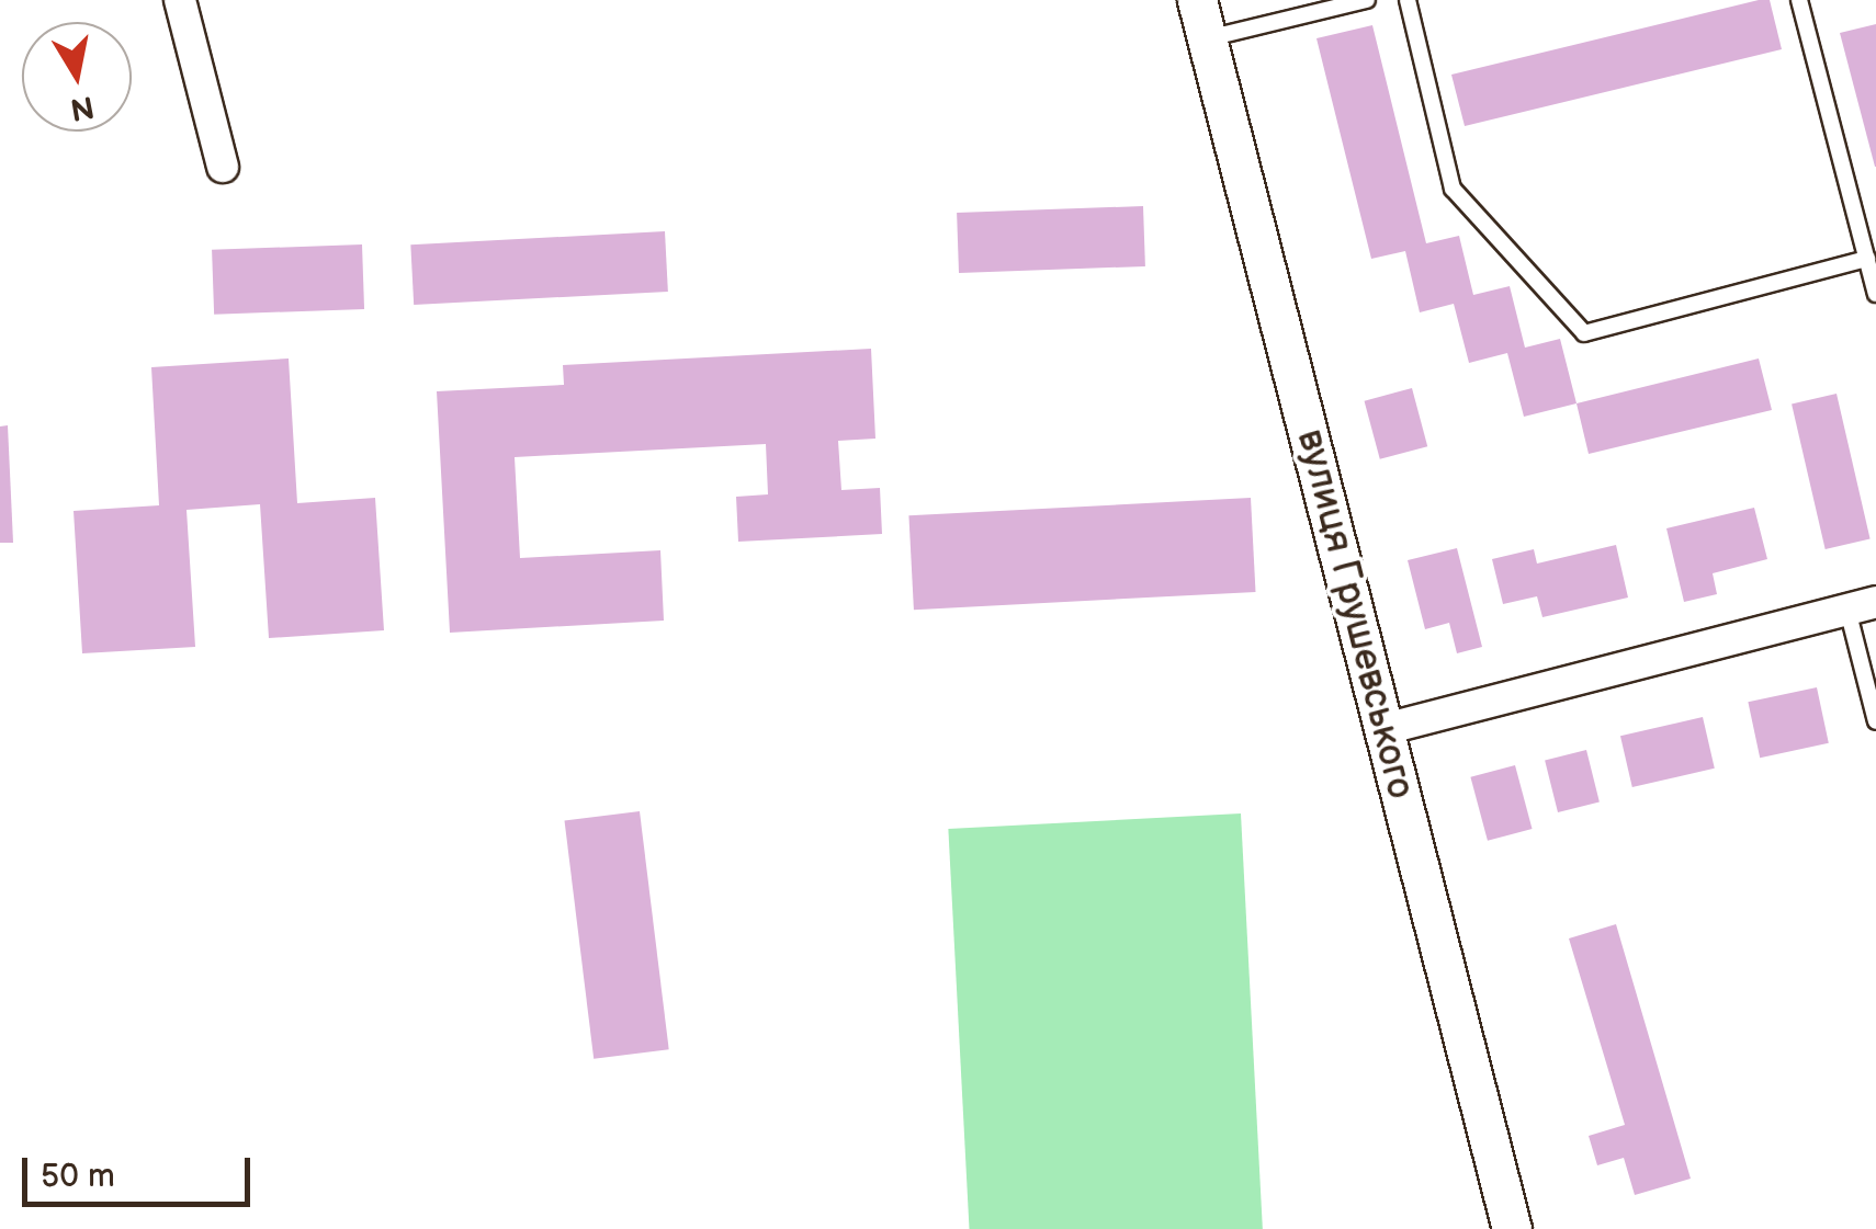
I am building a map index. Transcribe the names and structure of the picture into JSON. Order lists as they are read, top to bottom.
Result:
{
  "streets": {
    "street": ["вулиця Грушевського"]
  },
  "scale_bar": "50 m",
  "north": "bottom"
}
